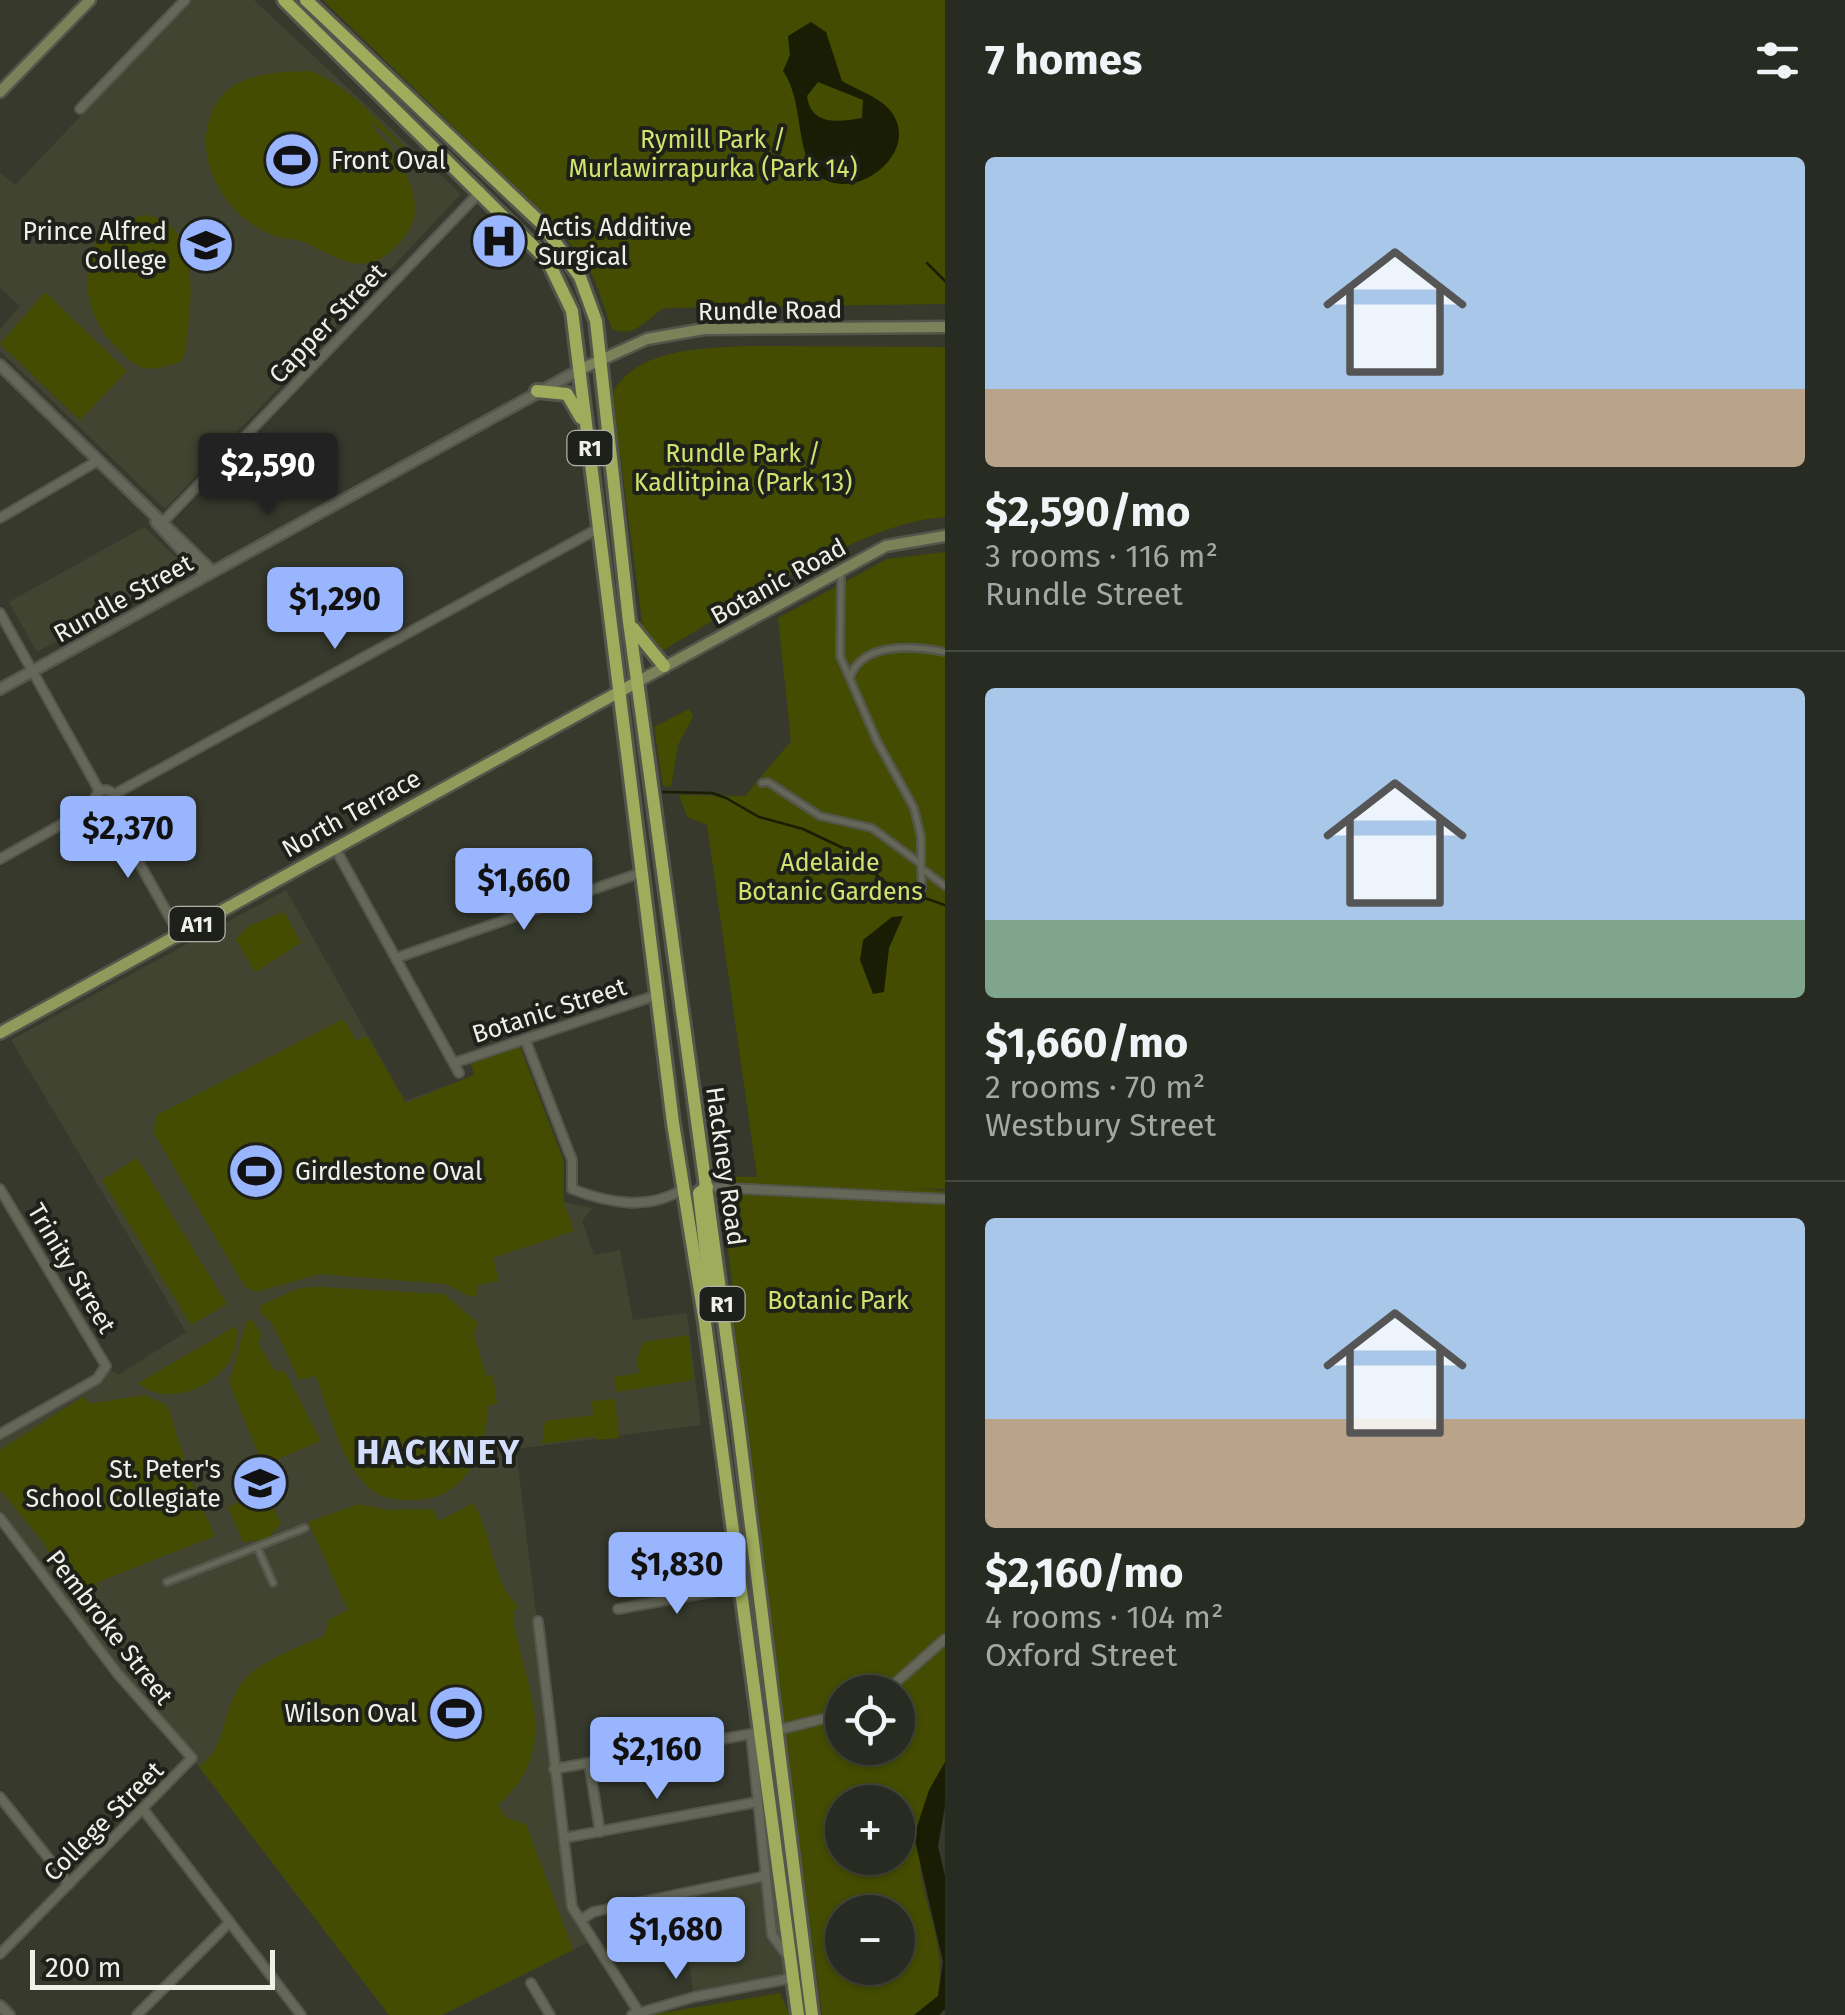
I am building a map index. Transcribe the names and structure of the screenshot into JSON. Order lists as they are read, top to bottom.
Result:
{
  "streets": {
    "highway": ["R1", "Hackney Road"],
    "main road": [
      "Rundle Road",
      "Botanic Road",
      "North Terrace",
      "A11"
    ],
    "street": [
      "Capper Street",
      "Rundle Street",
      "Botanic Street",
      "Trinity Street",
      "Pembroke Street",
      "College Street"
    ]
  },
  "crossings": [
    ["Rundle Road", "R1"],
    ["Rundle Road", "Rundle Street"],
    ["Capper Street", "R1"],
    ["R1", "Botanic Road"],
    ["R1", "Rundle Street"],
    ["R1", "North Terrace"],
    ["R1", "A11"],
    ["R1", "Hackney Road"],
    ["Botanic Road", "A11"],
    ["Botanic Road", "Hackney Road"],
    ["North Terrace", "A11"],
    ["North Terrace", "Hackney Road"],
    ["A11", "Hackney Road"],
    ["Botanic Street", "Hackney Road"],
    ["Pembroke Street", "College Street"]
  ],
  "districts": ["HACKNEY"],
  "parks": [
    "Rymill Park / Murlawirrapurka (Park 14)",
    "Rundle Park / Kadlitpina (Park 13)",
    "Adelaide Botanic Gardens",
    "Botanic Park"
  ],
  "places": {
    "sports": ["Front Oval", "Girdlestone Oval", "Wilson Oval"],
    "hospital": ["Actis Additive Surgical"],
    "school or university": ["Prince Alfred College", "St. Peter's School Collegiate"]
  },
  "scale_bar": "200 m",
  "page": {
    "heading": "7 homes",
    "list": [
      {
        "name": "$2,590/mo",
        "note": "3 rooms · 116 m² · Rundle Street"
      },
      {
        "name": "$1,660/mo",
        "note": "2 rooms · 70 m² · Westbury Street"
      },
      {
        "name": "$2,160/mo",
        "note": "4 rooms · 104 m² · Oxford Street"
      }
    ],
    "price": [
      "$2,590",
      "$1,290",
      "$2,370",
      "$1,660",
      "$1,830",
      "$2,160",
      "$1,680"
    ],
    "map_buttons": ["+", "−"],
    "scale": "200 m"
  }
}
